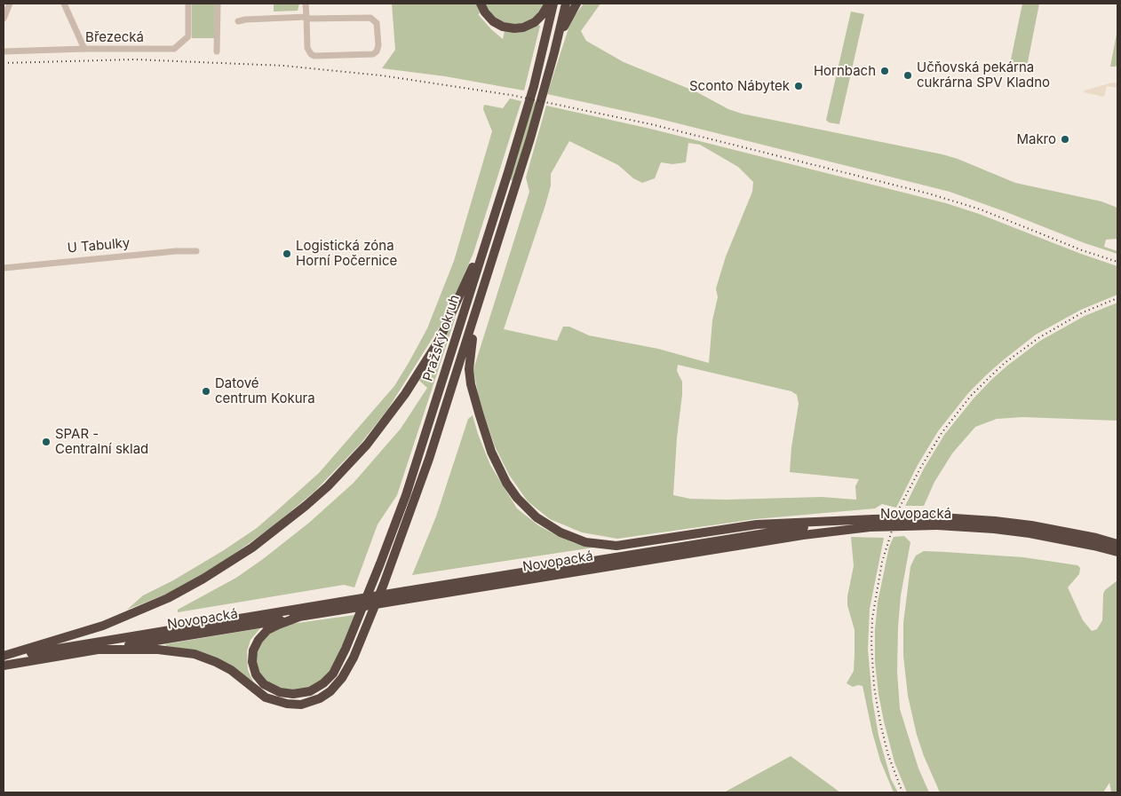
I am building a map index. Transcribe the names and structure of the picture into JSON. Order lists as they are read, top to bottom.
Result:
{
  "streets": {
    "highway": ["Pražský okruh", "Novopacká"],
    "street": ["Březecká", "U Tabulky"]
  },
  "crossings": [
    ["Pražský okruh", "Novopacká"]
  ],
  "places": [
    "Hornbach",
    "Učňovská pekárna cukrárna SPV Kladno",
    "Sconto Nábytek",
    "Makro",
    "Logistická zóna Horní Počernice",
    "Datové centrum Kokura",
    "SPAR - Centralní sklad"
  ]
}
